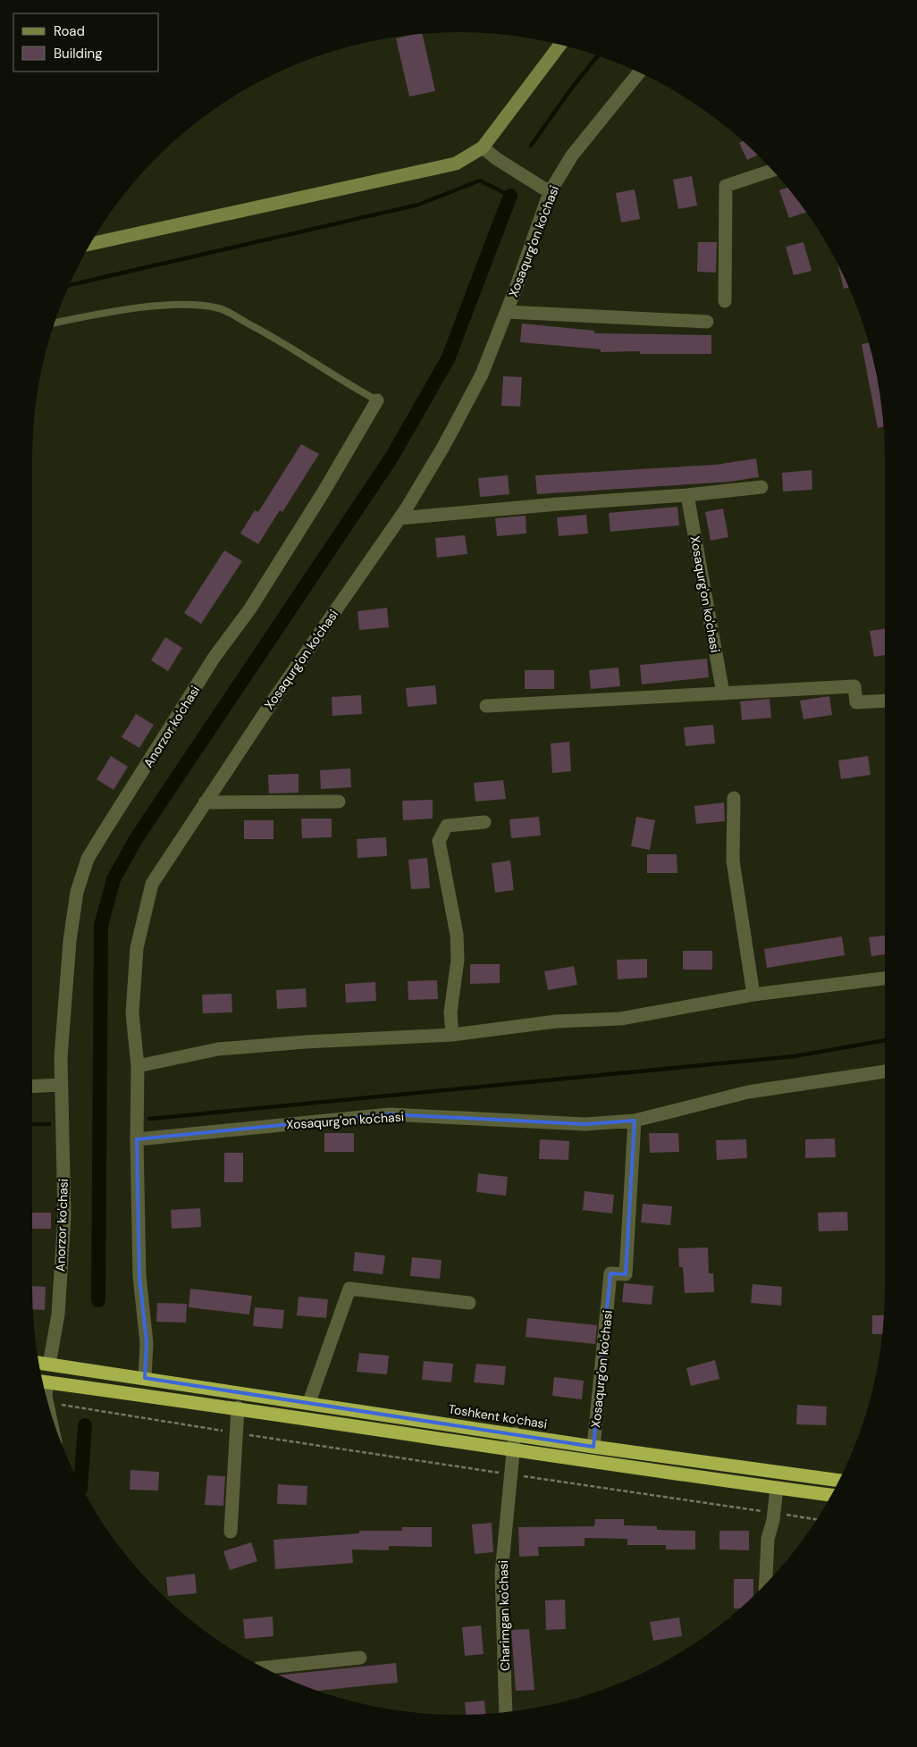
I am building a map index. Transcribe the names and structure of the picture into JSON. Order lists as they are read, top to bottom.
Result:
{
  "streets": {
    "highway": ["Toshkent ko'chasi"],
    "street": ["Xosaqurg'on ko'chasi", "Anorzor ko'chasi", "Charimgan ko'chasi"]
  },
  "crossings": [
    ["Xosaqurg'on ko'chasi", "Toshkent ko'chasi"],
    ["Anorzor ko'chasi", "Toshkent ko'chasi"],
    ["Toshkent ko'chasi", "Charimgan ko'chasi"]
  ],
  "legend": ["Road", "Building"]
}
